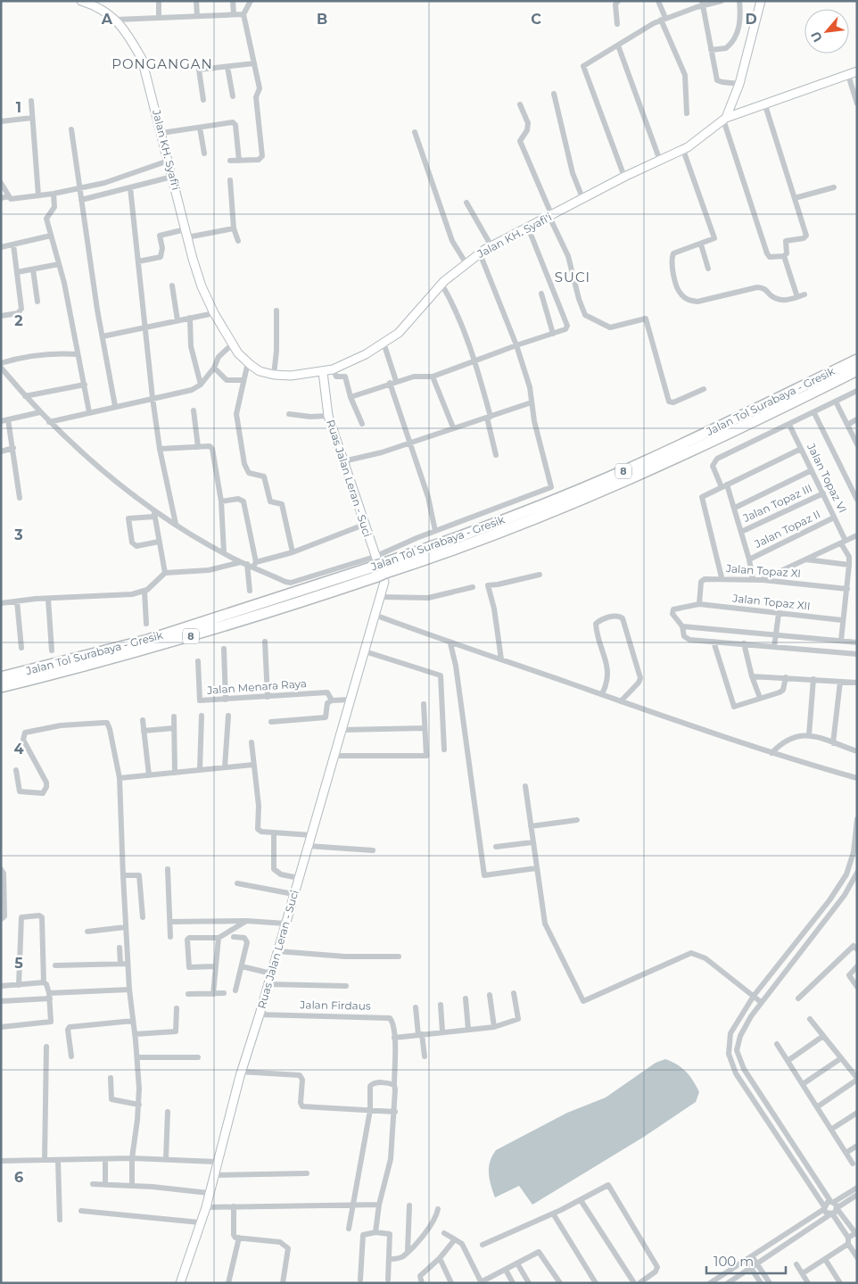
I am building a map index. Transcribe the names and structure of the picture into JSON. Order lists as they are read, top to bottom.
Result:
{
  "streets": {
    "highway": ["Jalan Tol Surabaya - Gresik", "8"],
    "main road": ["Jalan KH. Syafi'i", "Ruas Jalan Leran - Suci"],
    "street": [
      "Jalan Topaz VI",
      "Jalan Topaz III",
      "Jalan Topaz II",
      "Jalan Topaz XI",
      "Jalan Topaz XII",
      "Jalan Menara Raya",
      "Jalan Firdaus"
    ]
  },
  "crossings": [
    ["Jalan KH. Syafi'i", "Ruas Jalan Leran - Suci"],
    ["Jalan Tol Surabaya - Gresik", "Ruas Jalan Leran - Suci"],
    ["Ruas Jalan Leran - Suci", "Jalan Menara Raya"],
    ["Ruas Jalan Leran - Suci", "Jalan Firdaus"],
    ["Jalan Topaz VI", "Jalan Topaz III"],
    ["Jalan Topaz VI", "Jalan Topaz II"],
    ["Jalan Topaz XI", "Jalan Topaz XII"]
  ],
  "districts": ["PONGANGAN", "SUCI"],
  "scale_bar": "100 m",
  "north": "bottom left",
  "grid": {
    "columns": [
      "A",
      "B",
      "C",
      "D"
    ],
    "rows": [
      "1",
      "2",
      "3",
      "4",
      "5",
      "6"
    ]
  }
}
